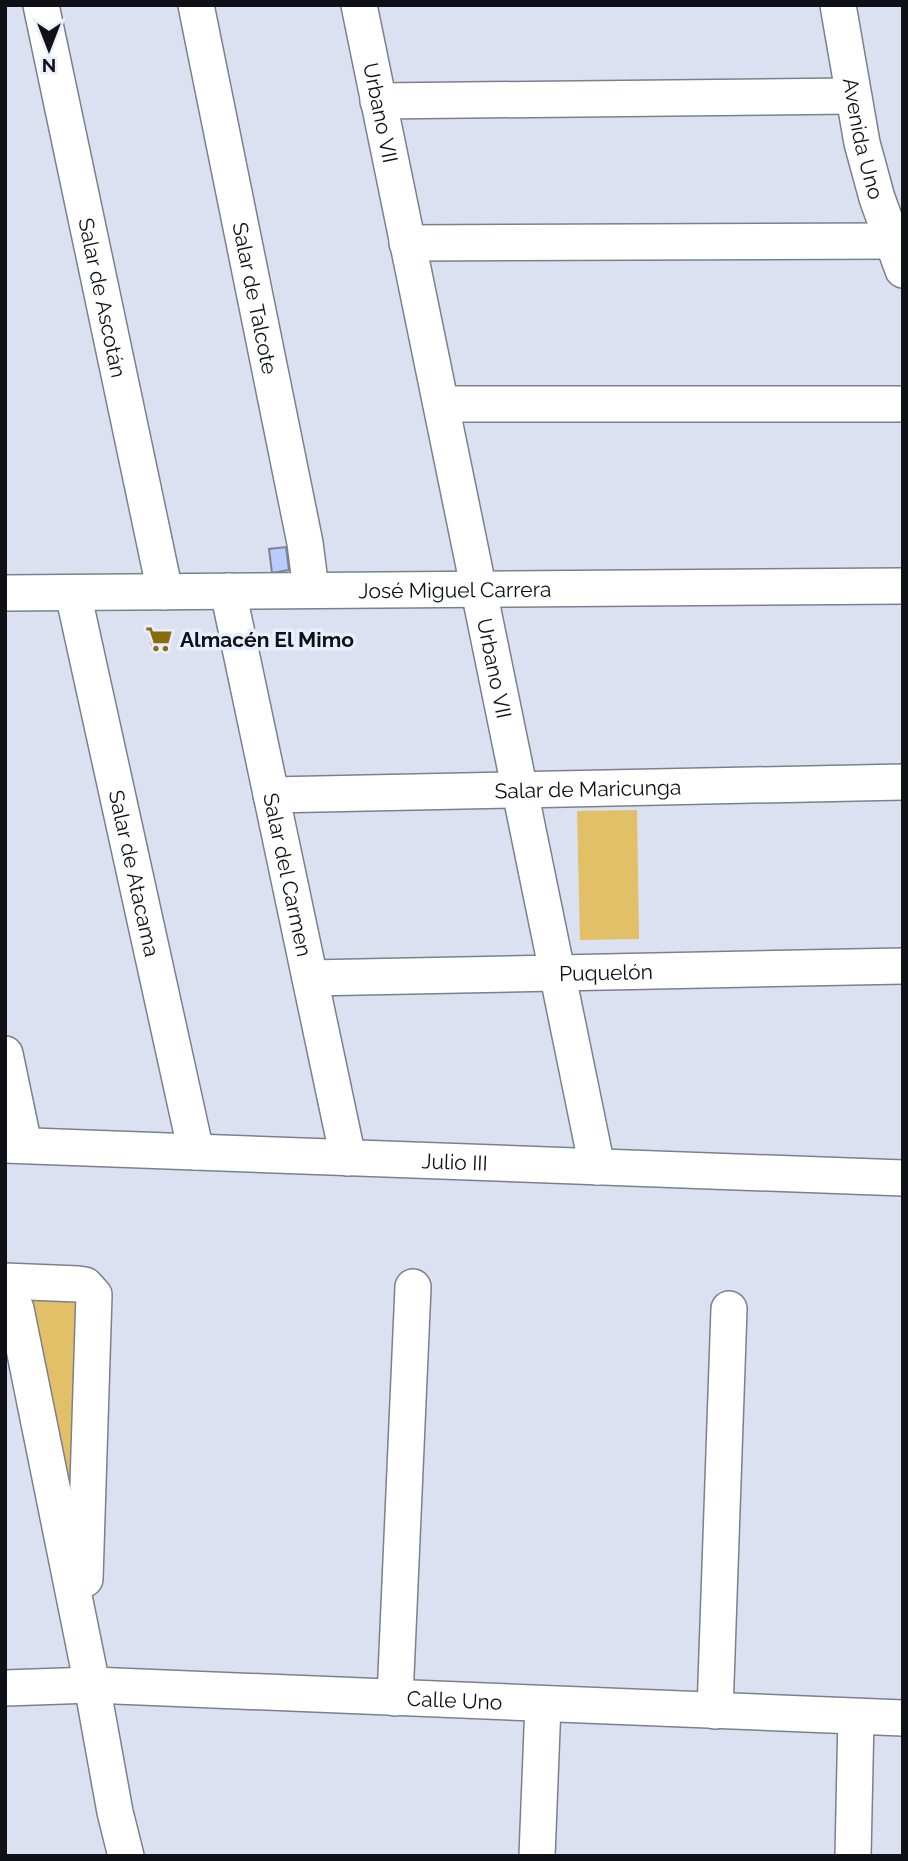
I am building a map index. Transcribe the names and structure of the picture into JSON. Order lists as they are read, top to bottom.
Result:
{
  "streets": {
    "street": [
      "Urbano VII",
      "Avenida Uno",
      "Salar de Talcote",
      "Salar de Ascotán",
      "José Miguel Carrera",
      "Salar de Maricunga",
      "Salar de Atacama",
      "Salar del Carmen",
      "Puquelón",
      "Julio III",
      "Calle Uno"
    ]
  },
  "crossings": [
    ["Urbano VII", "José Miguel Carrera"],
    ["Urbano VII", "Salar de Maricunga"],
    ["Urbano VII", "Puquelón"],
    ["Urbano VII", "Julio III"],
    ["Salar de Talcote", "José Miguel Carrera"],
    ["Salar de Ascotán", "José Miguel Carrera"],
    ["José Miguel Carrera", "Salar de Atacama"],
    ["José Miguel Carrera", "Salar del Carmen"],
    ["Salar de Maricunga", "Salar del Carmen"],
    ["Salar de Atacama", "Julio III"],
    ["Salar del Carmen", "Puquelón"],
    ["Salar del Carmen", "Julio III"]
  ],
  "places": {
    "supermarket": ["Almacén El Mimo"]
  },
  "north": "bottom"
}
